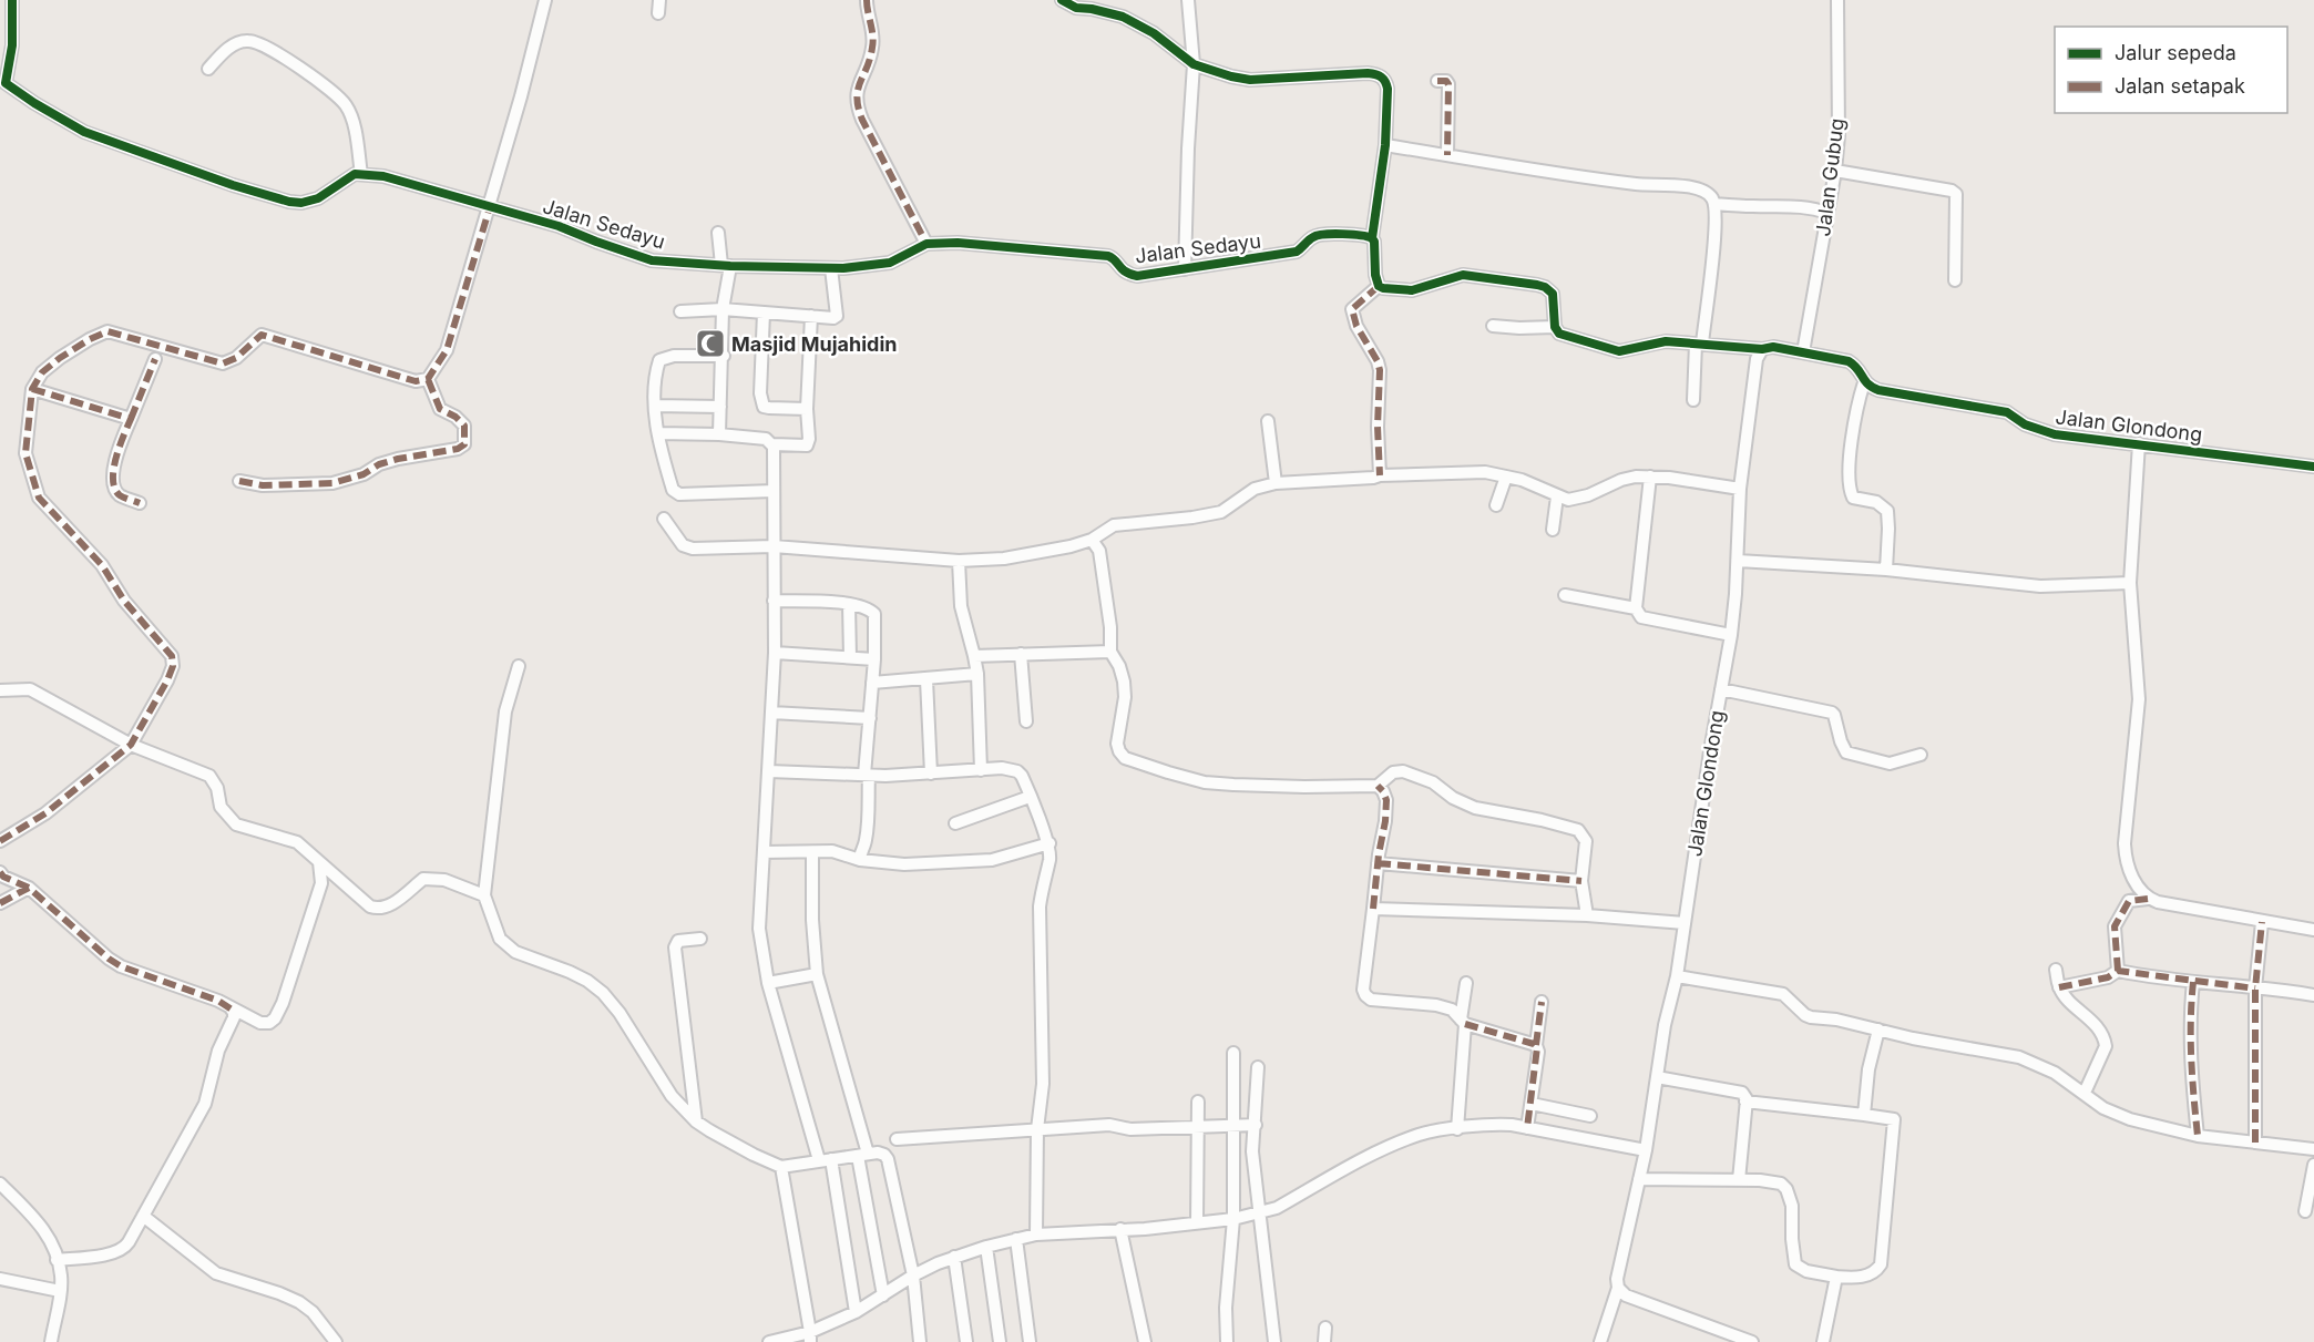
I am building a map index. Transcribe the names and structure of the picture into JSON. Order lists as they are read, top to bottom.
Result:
{
  "streets": {
    "street": ["Jalan Gubug", "Jalan Sedayu", "Jalan Glondong"]
  },
  "crossings": [
    ["Jalan Gubug", "Jalan Glondong"]
  ],
  "places": {
    "mosque": ["Masjid Mujahidin"]
  },
  "legend": ["Jalur sepeda", "Jalan setapak"]
}
